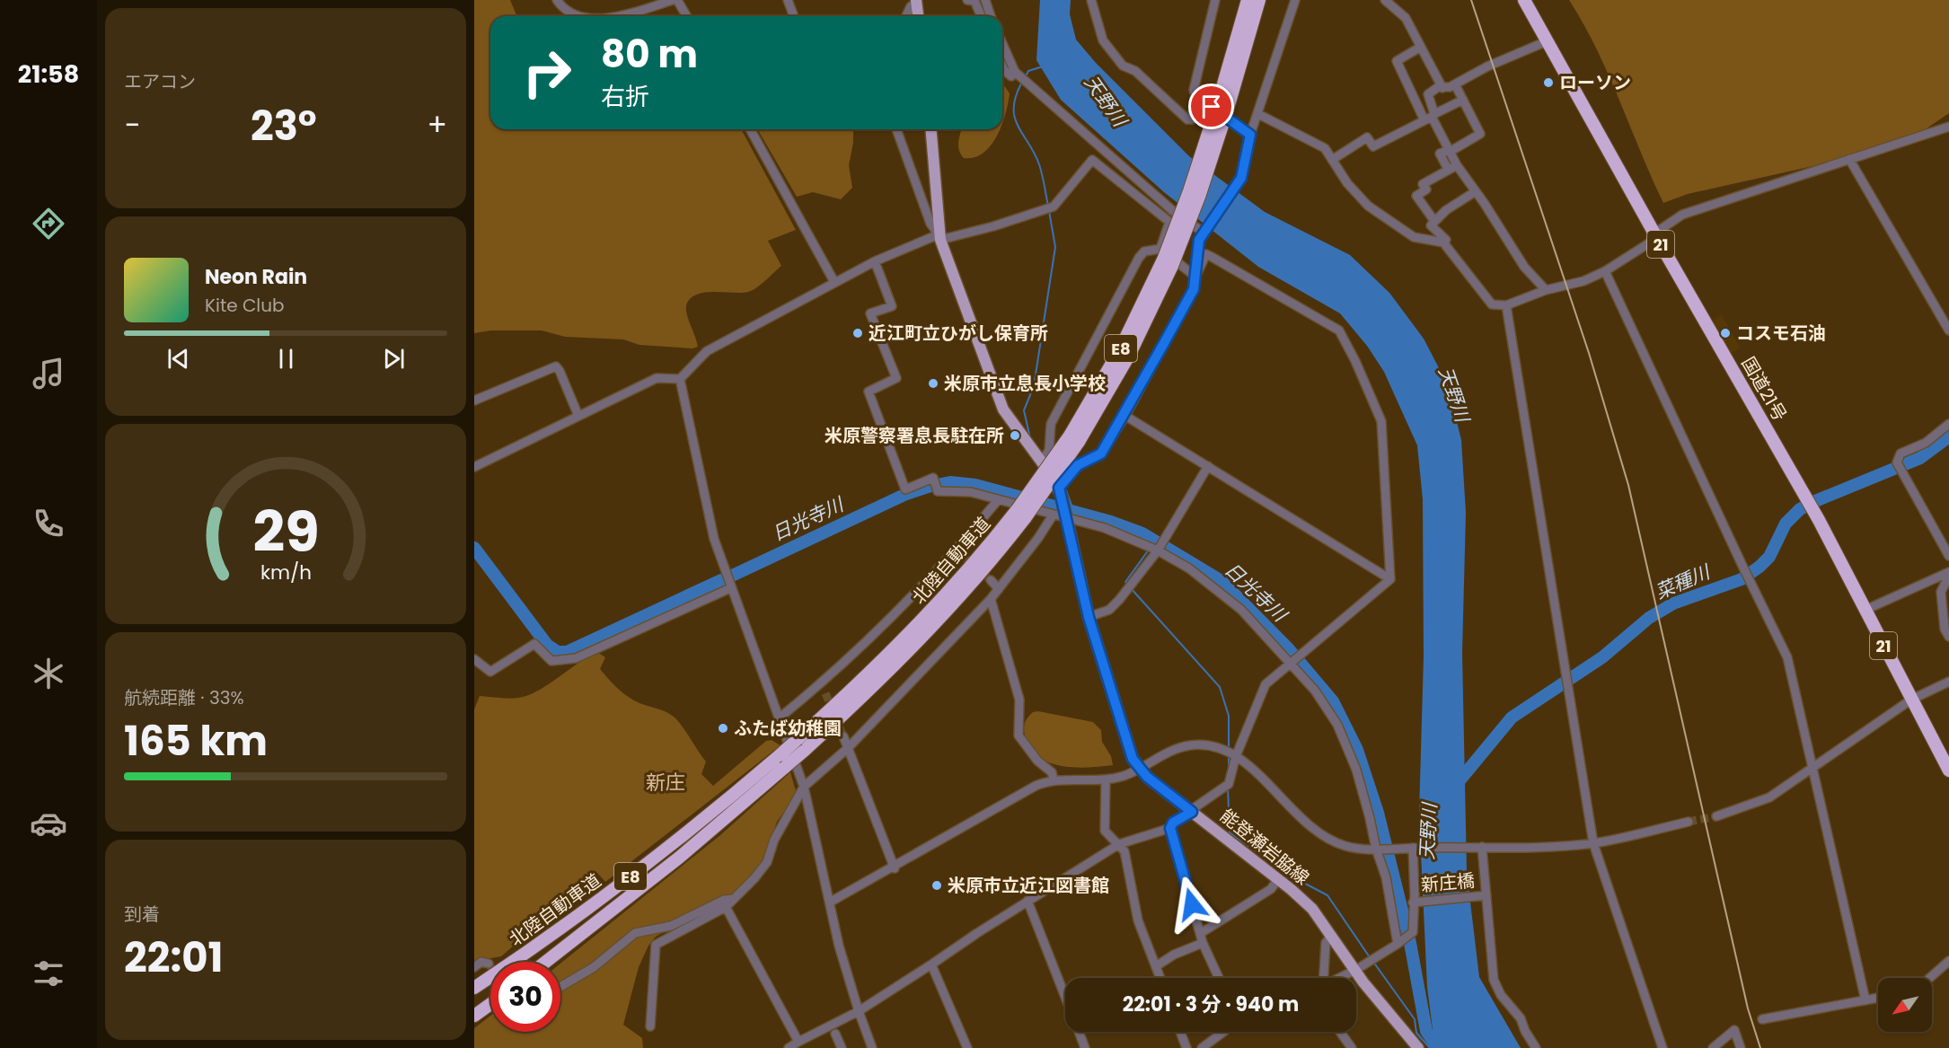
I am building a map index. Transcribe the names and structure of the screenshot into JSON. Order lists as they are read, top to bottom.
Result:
{
  "streets": {
    "highway": [
      "21",
      "E8",
      "国道21号",
      "北陸自動車道"
    ],
    "main road": ["能登瀬岩脇線"],
    "street": ["新庄橋"]
  },
  "crossings": [
    ["能登瀬岩脇線", "新庄橋"]
  ],
  "districts": ["新庄"],
  "water": ["天野川", "日光寺川", "菜種川"],
  "places": [
    "ローソン",
    "近江町立ひがし保育所",
    "コスモ石油",
    "米原市立息長小学校",
    "米原警察署息長駐在所",
    "ふたば幼稚園",
    "米原市立近江図書館"
  ],
  "north": "bottom left",
  "page": {
    "tabs": "21:58",
    "tile": [
      "エアコン",
      ["航続距離 · 33%", "165 km"],
      ["到着", "22:01"]
    ],
    "turn": ["80 m", "右折"],
    "heat": ["−", "23°", "+"],
    "song": ["Neon Rain", "Kite Club"],
    "limit": "30",
    "trip": "22:01 · 3 分 · 940 m",
    "gauge": ["29", "km/h"]
  }
}
